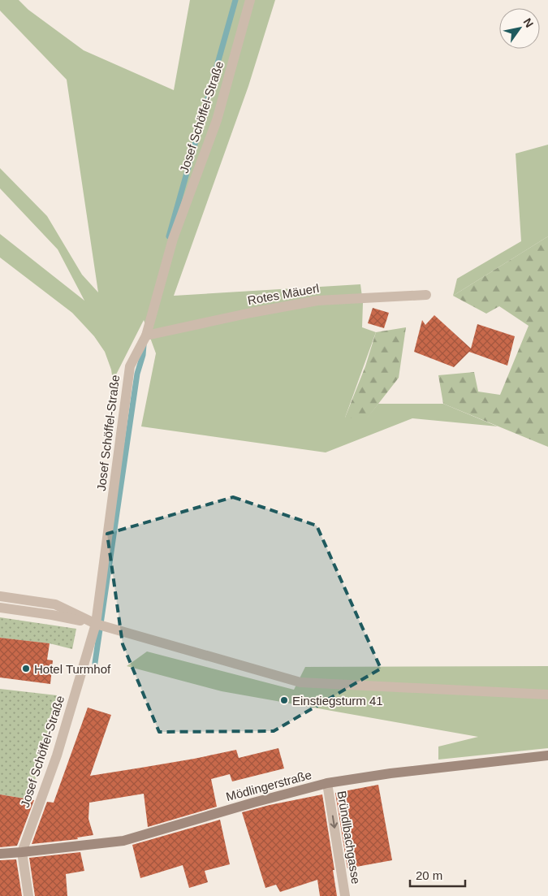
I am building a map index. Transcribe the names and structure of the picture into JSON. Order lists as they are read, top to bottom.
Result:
{
  "streets": {
    "main road": ["Mödlingerstraße"],
    "street": ["Josef Schöffel-Straße", "Rotes Mäuerl", "Bründlbachgasse"]
  },
  "crossings": [
    ["Josef Schöffel-Straße", "Rotes Mäuerl"],
    ["Josef Schöffel-Straße", "Mödlingerstraße"],
    ["Mödlingerstraße", "Bründlbachgasse"]
  ],
  "one_way": ["Bründlbachgasse"],
  "places": ["Hotel Turmhof", "Einstiegsturm 41"],
  "scale_bar": "20 m",
  "north": "top right"
}
